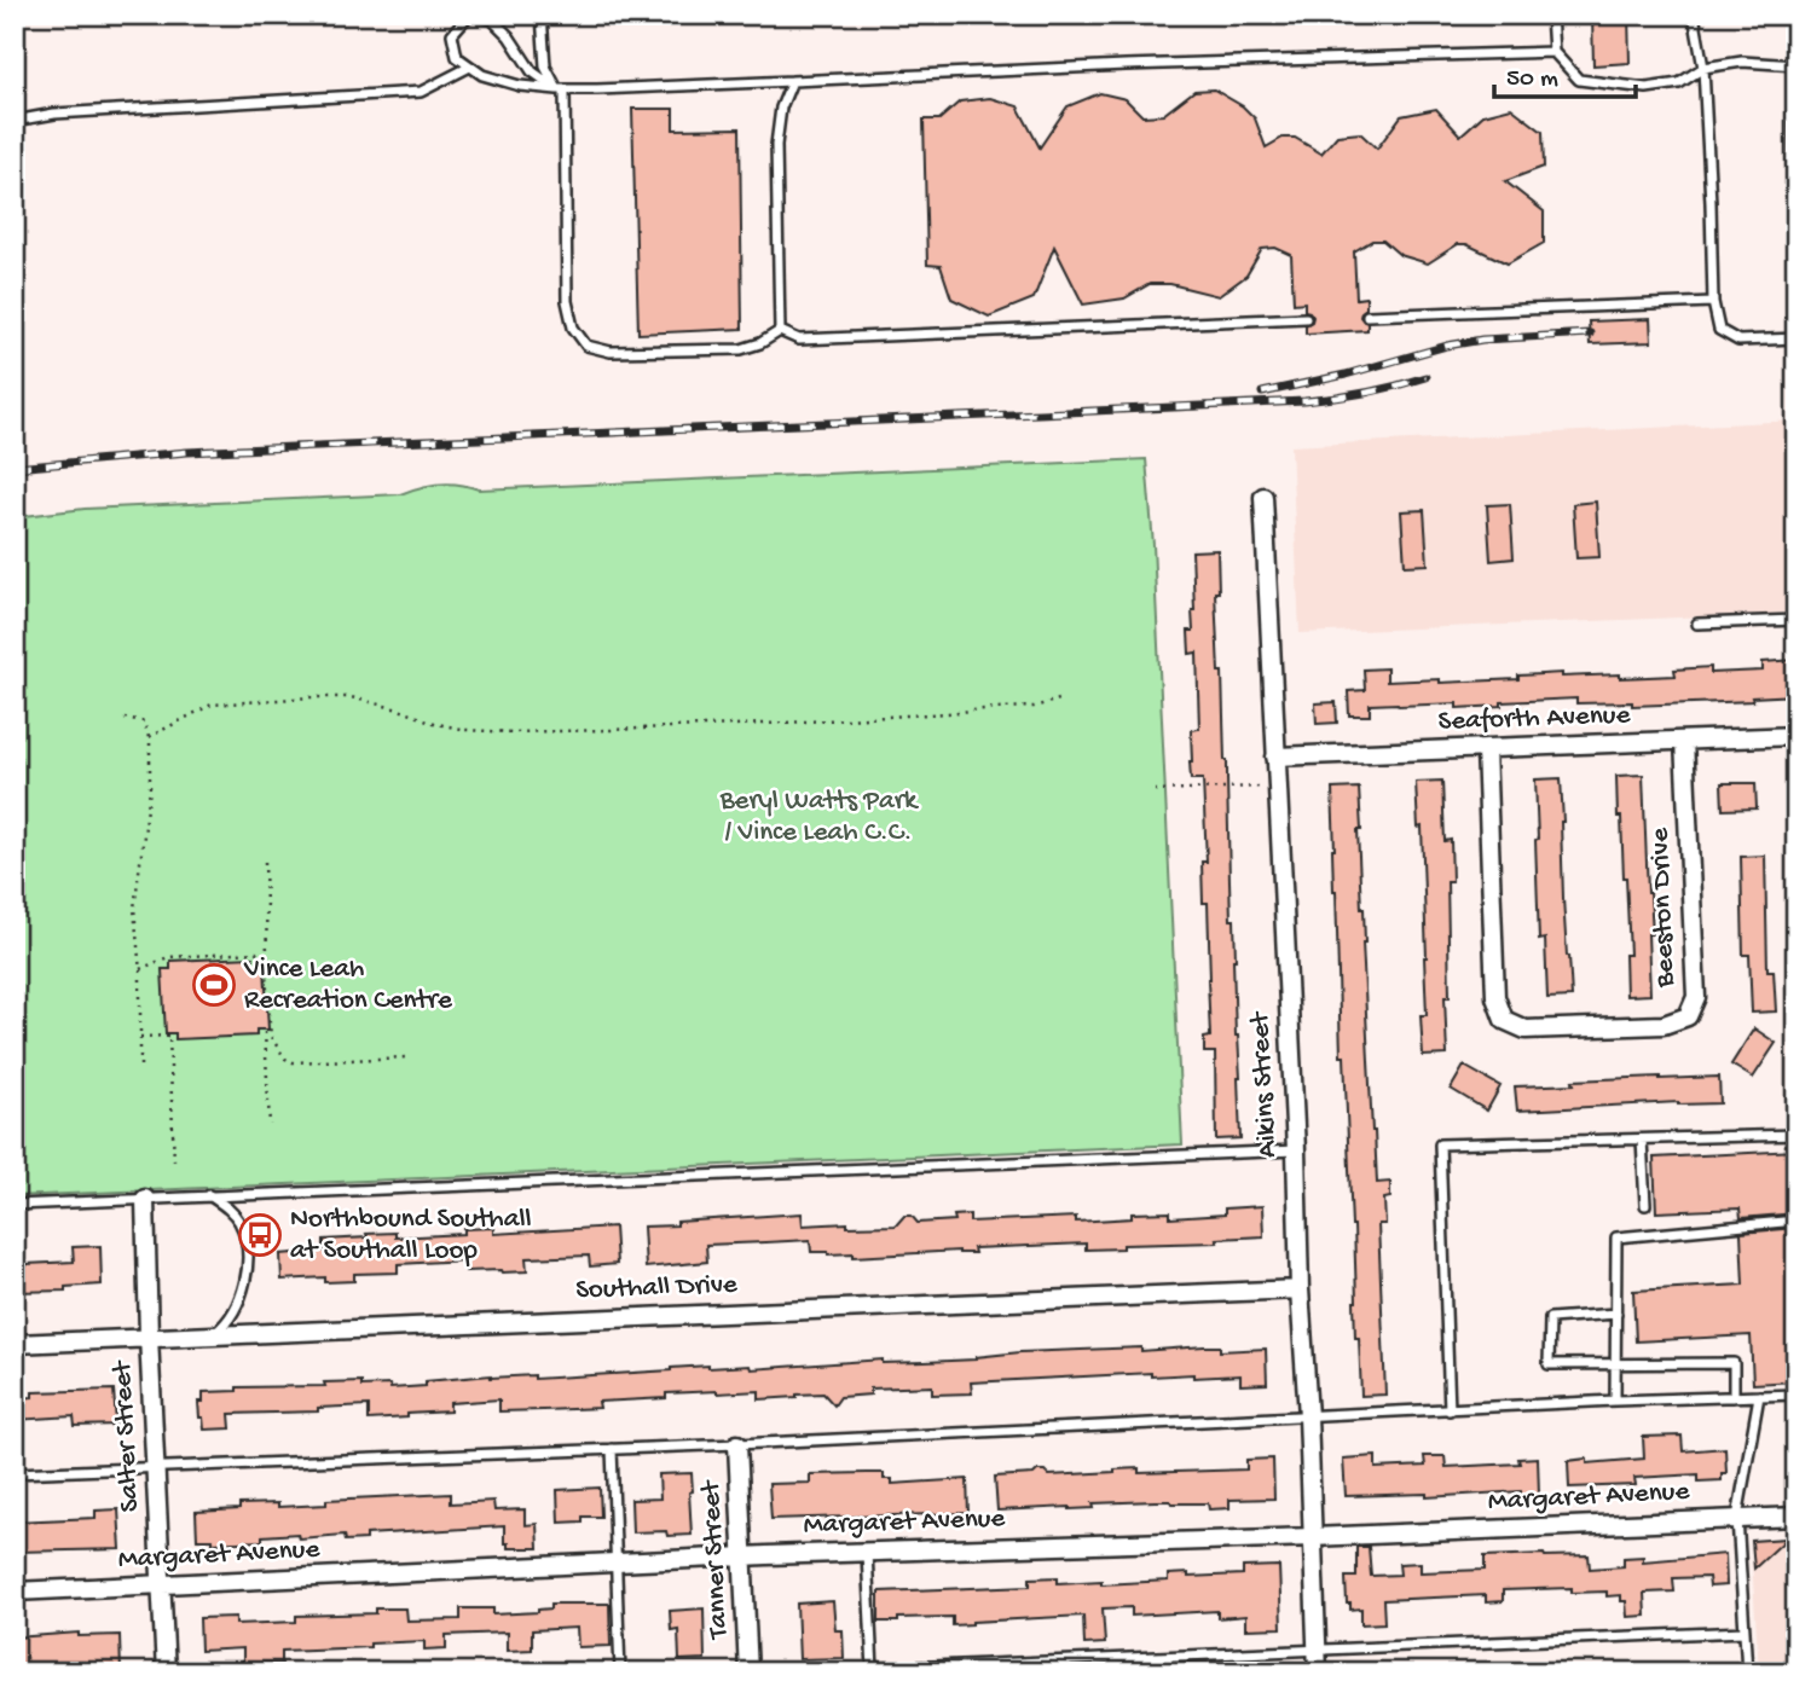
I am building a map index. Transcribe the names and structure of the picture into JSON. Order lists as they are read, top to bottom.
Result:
{
  "streets": {
    "street": [
      "Seaforth Avenue",
      "Beeston Drive",
      "Aikins Street",
      "Southall Drive",
      "Salter Street",
      "Margaret Avenue",
      "Tanner Street"
    ]
  },
  "crossings": [
    ["Seaforth Avenue", "Beeston Drive"],
    ["Seaforth Avenue", "Aikins Street"],
    ["Aikins Street", "Southall Drive"],
    ["Aikins Street", "Margaret Avenue"],
    ["Southall Drive", "Salter Street"],
    ["Salter Street", "Margaret Avenue"],
    ["Margaret Avenue", "Tanner Street"]
  ],
  "parks": ["Beryl Watts Park / Vince Leah C.C."],
  "places": {
    "sports": ["Vince Leah Recreation Centre"],
    "bus stop": ["Northbound Southall at Southall Loop"]
  },
  "scale_bar": "50 m"
}
